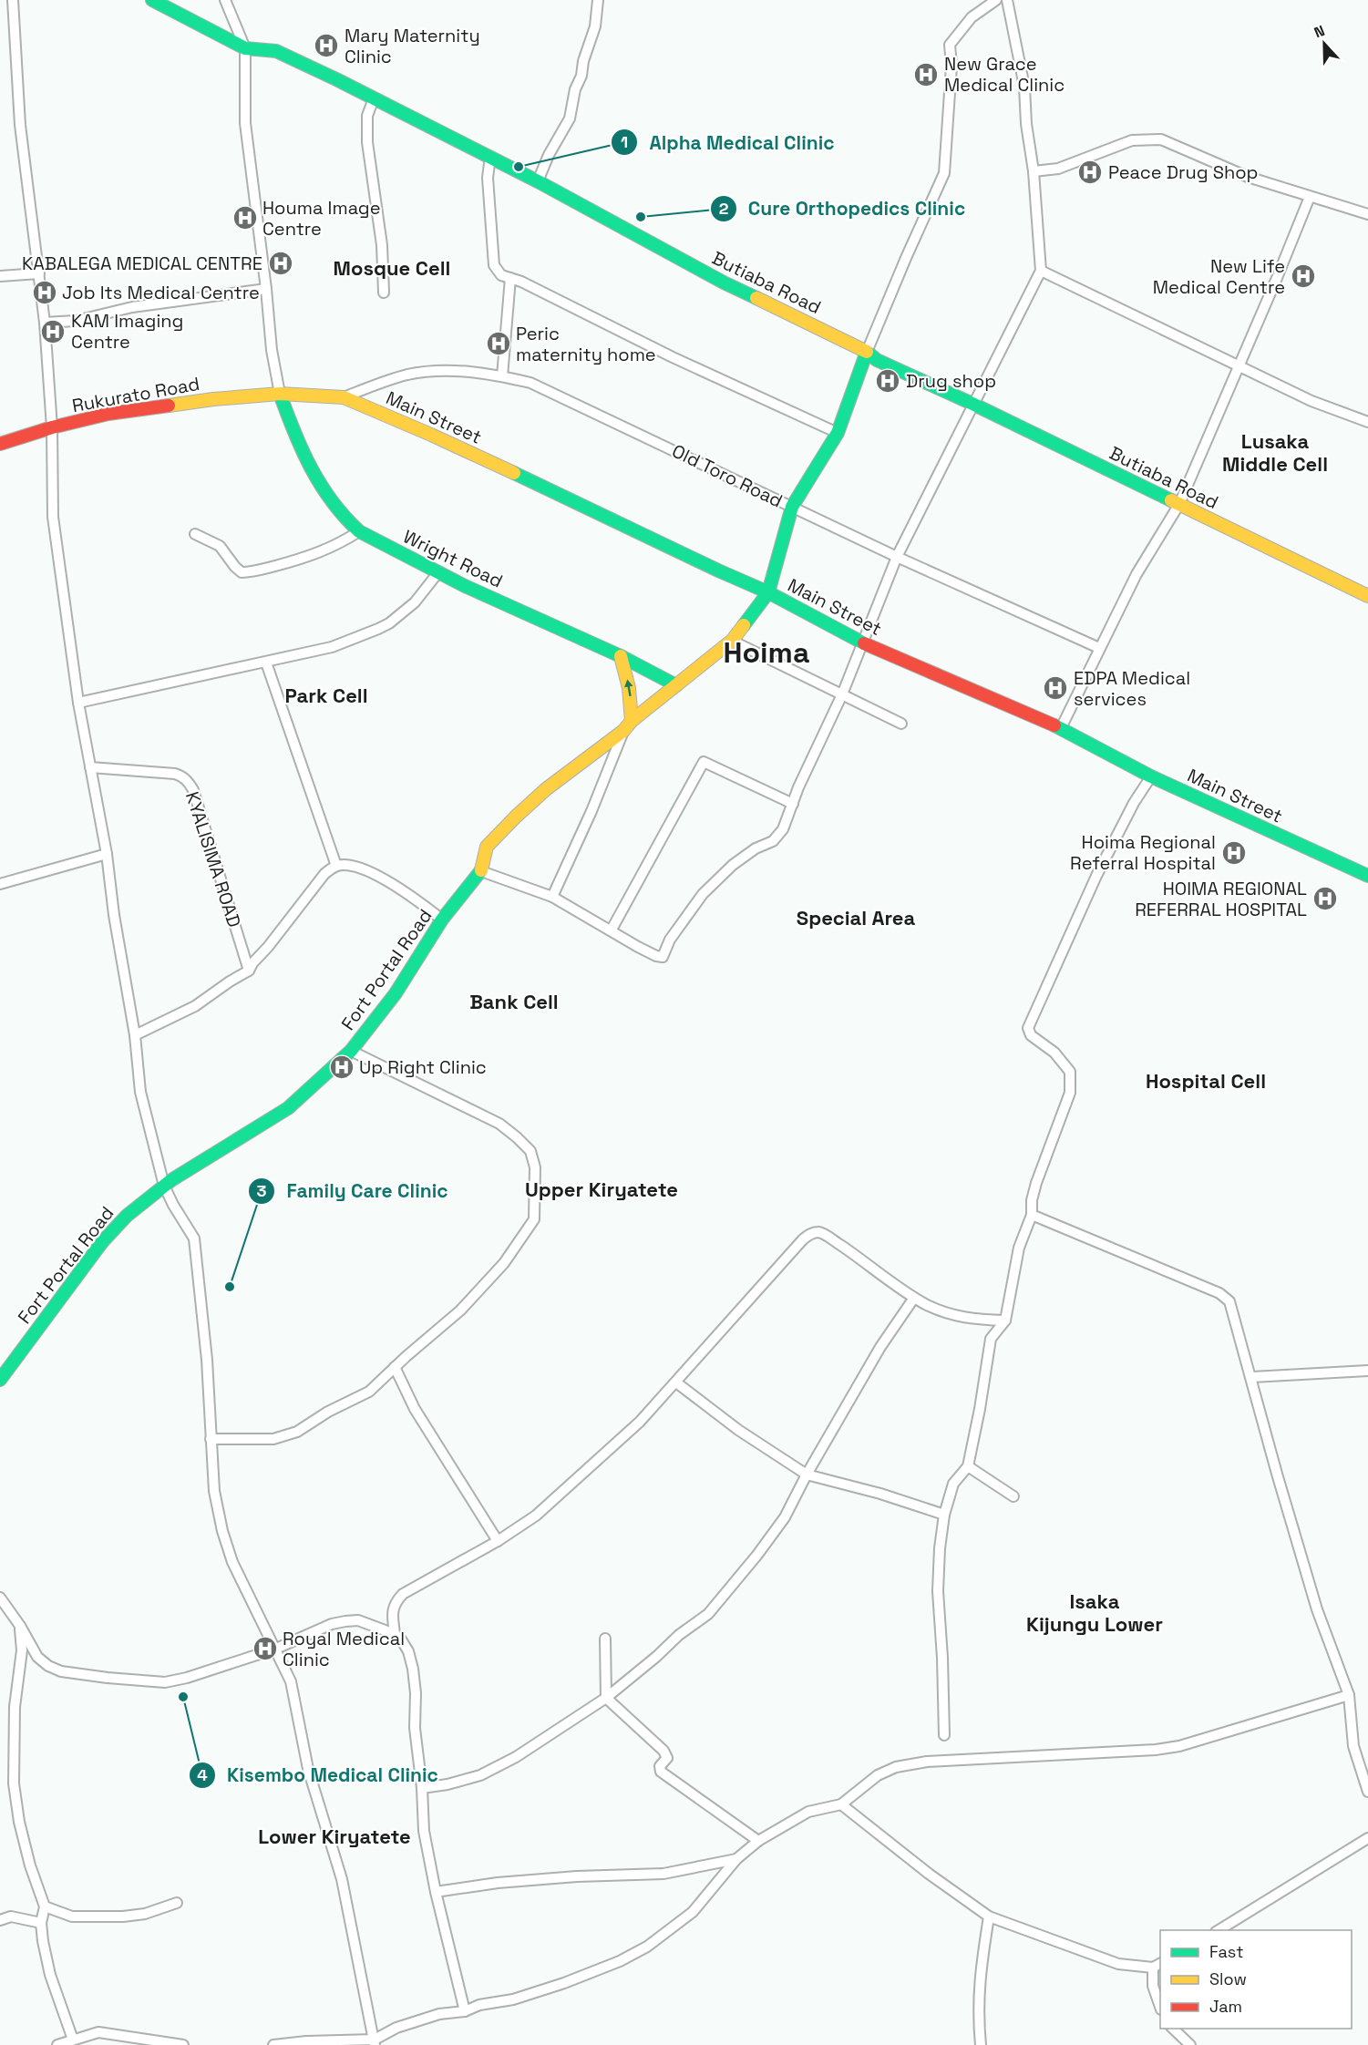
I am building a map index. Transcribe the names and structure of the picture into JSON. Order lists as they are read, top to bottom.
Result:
{
  "streets": {
    "main road": [
      "Butiaba Road",
      "Rukurato Road",
      "Main Street",
      "Wright Road",
      "Fort Portal Road"
    ],
    "street": ["Old Toro Road", "KYALISIMA ROAD"]
  },
  "crossings": [
    ["Rukurato Road", "Main Street"],
    ["Rukurato Road", "Wright Road"],
    ["Main Street", "Old Toro Road"],
    ["Main Street", "Wright Road"],
    ["Main Street", "Fort Portal Road"],
    ["Wright Road", "Fort Portal Road"]
  ],
  "districts": [
    "Mosque Cell",
    "Lusaka Middle Cell",
    "Hoima",
    "Park Cell",
    "Special Area",
    "Bank Cell",
    "Hospital Cell",
    "Upper Kiryatete",
    "Isaka Kijungu Lower",
    "Lower Kiryatete"
  ],
  "places": {
    "hospital": [
      "Mary Maternity Clinic",
      "New Grace Medical Clinic",
      "Peace Drug Shop",
      "Houma Image Centre",
      "KABALEGA MEDICAL CENTRE",
      "New Life Medical Centre",
      "Job Its Medical Centre",
      "KAM Imaging Centre",
      "Peric maternity home",
      "Drug shop",
      "EDPA Medical services",
      "Hoima Regional Referral Hospital",
      "HOIMA REGIONAL REFERRAL HOSPITAL",
      "Up Right Clinic",
      "Royal Medical Clinic"
    ],
    "other": [
      "Alpha Medical Clinic",
      "Cure Orthopedics Clinic",
      "Family Care Clinic",
      "Kisembo Medical Clinic"
    ]
  },
  "legend": ["Fast", "Slow", "Jam"],
  "north": "top"
}
